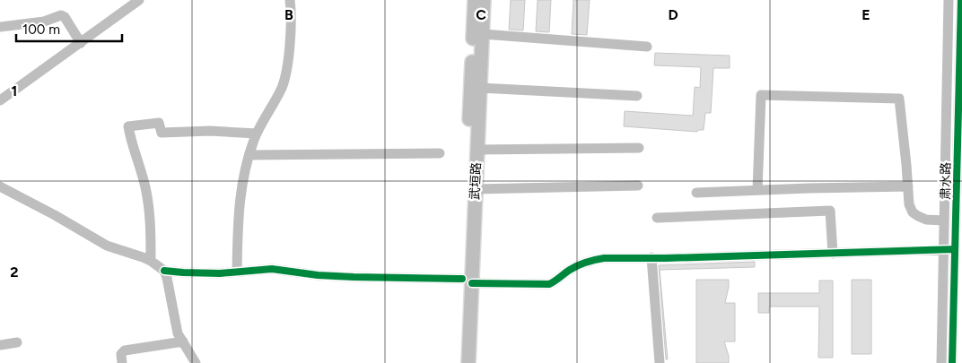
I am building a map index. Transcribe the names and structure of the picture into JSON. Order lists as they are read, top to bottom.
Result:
{
  "streets": {
    "main road": ["武垣路"],
    "street": ["肃水路"]
  },
  "scale_bar": "100 m",
  "grid": {
    "columns": [
      "B",
      "C",
      "D",
      "E"
    ],
    "rows": ["1", "2"]
  }
}
